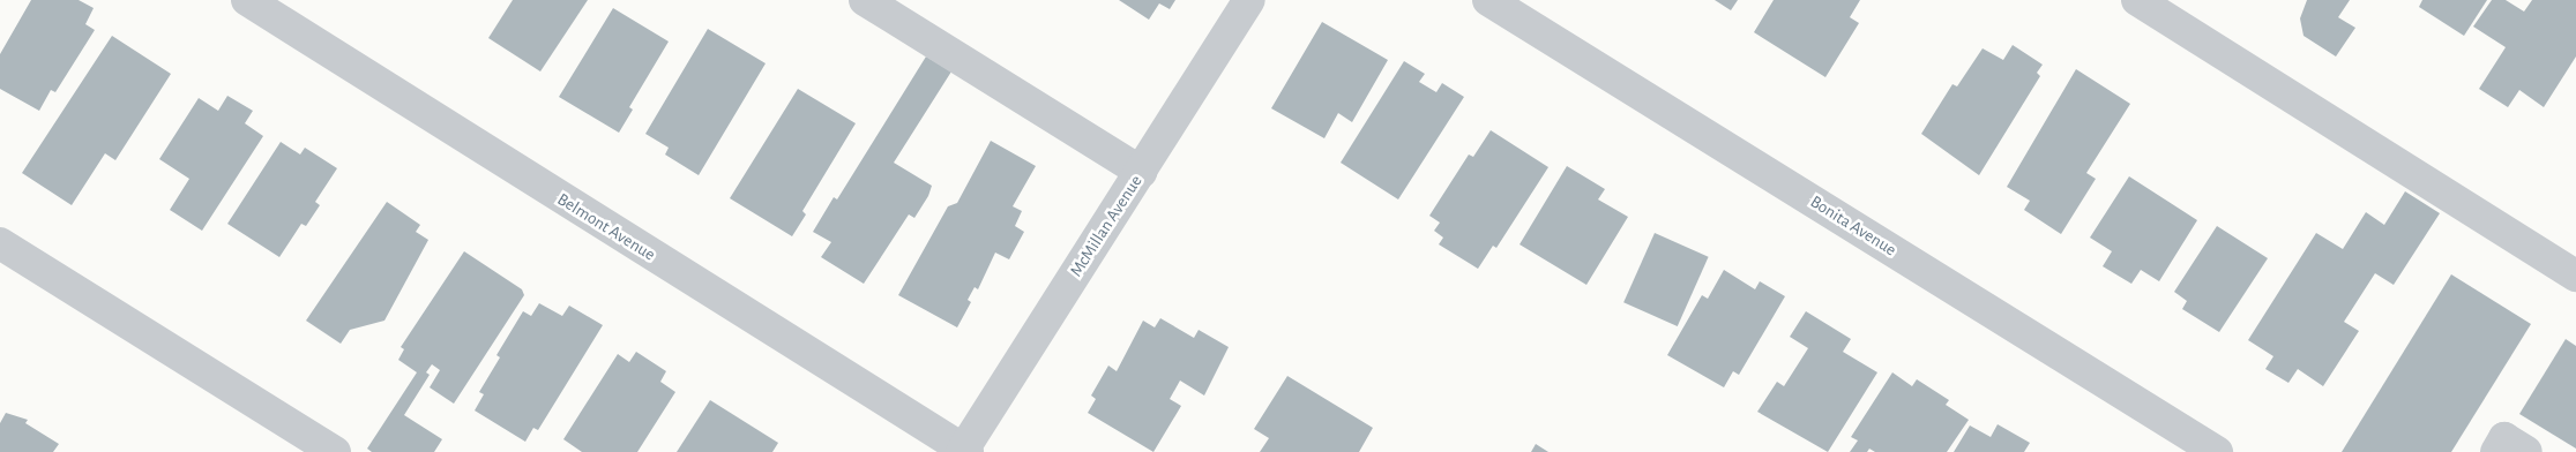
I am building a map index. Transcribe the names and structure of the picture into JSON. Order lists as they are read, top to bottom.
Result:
{
  "streets": {
    "street": ["McMillan Avenue", "Bonita Avenue", "Belmont Avenue"]
  },
  "crossings": [
    ["McMillan Avenue", "Belmont Avenue"]
  ]
}
